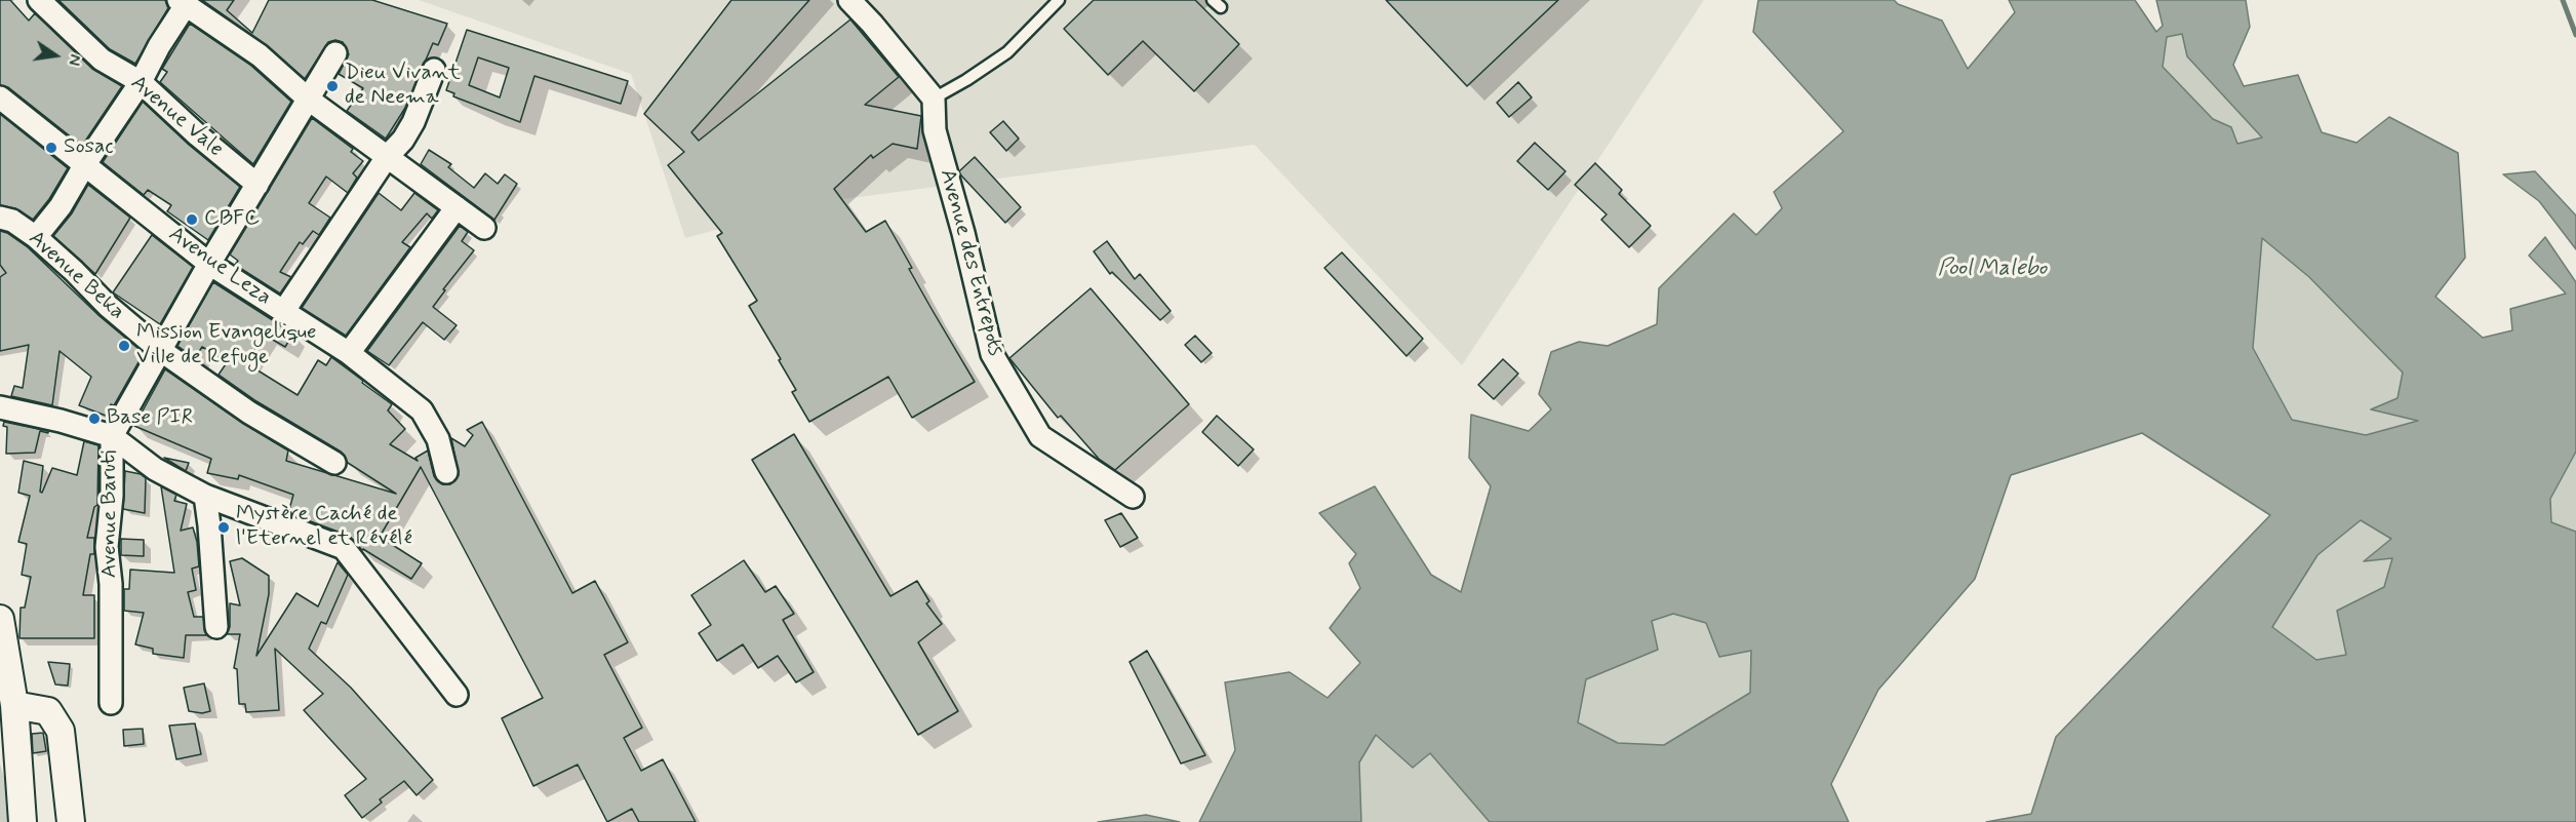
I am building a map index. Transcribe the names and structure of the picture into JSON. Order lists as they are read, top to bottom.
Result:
{
  "streets": {
    "street": [
      "Avenue Vale",
      "Avenue des Entrepots",
      "Avenue Leza",
      "Avenue Beka",
      "Avenue Baruti"
    ]
  },
  "crossings": [
    ["Avenue Vale", "Avenue Baruti"],
    ["Avenue Leza", "Avenue Baruti"],
    ["Avenue Beka", "Avenue Baruti"]
  ],
  "water": ["Pool Malebo"],
  "places": [
    "Dieu Vivant de Neema",
    "Sosac",
    "CBFC",
    "Mission Evangelique Ville de Refuge",
    "Base PIR",
    "Mystère Caché de l'Eternel et Révélé"
  ],
  "north": "right"
}
